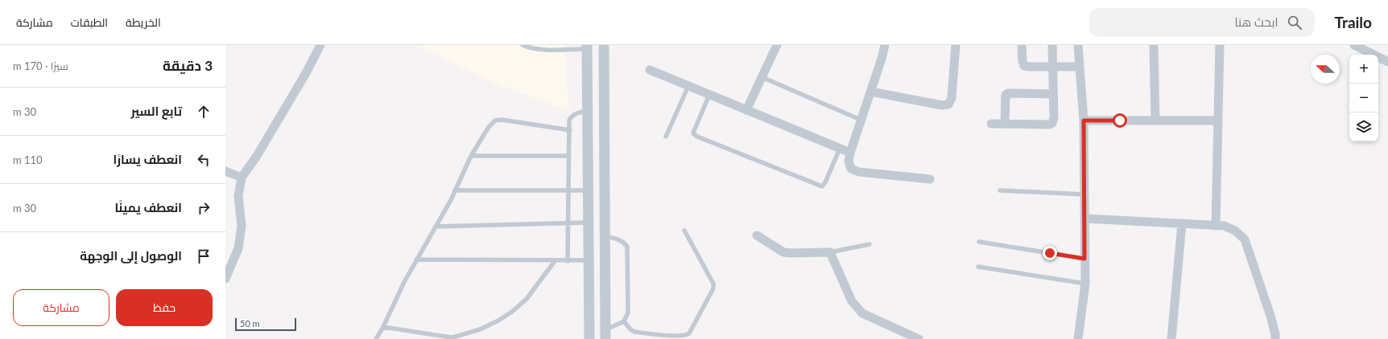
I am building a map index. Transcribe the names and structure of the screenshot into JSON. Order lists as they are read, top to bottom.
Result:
{
  "scale_bar": "50 m",
  "north": "left",
  "page": {
    "header": "Trailo",
    "search": "ابحث هنا",
    "nav": ["الخريطة", "الطبقات", "مشاركة"],
    "heading": ["3 دقيقة", "سيرًا · 170 m"],
    "map_buttons": ["+", "−"],
    "list": [
      ["تابع السير", "30 m"],
      ["انعطف يسارًا", "110 m"],
      ["انعطف يمينًا", "30 m"],
      "الوصول إلى الوجهة"
    ],
    "buttons": ["حفظ", "مشاركة"],
    "scale": "50 m"
  }
}
